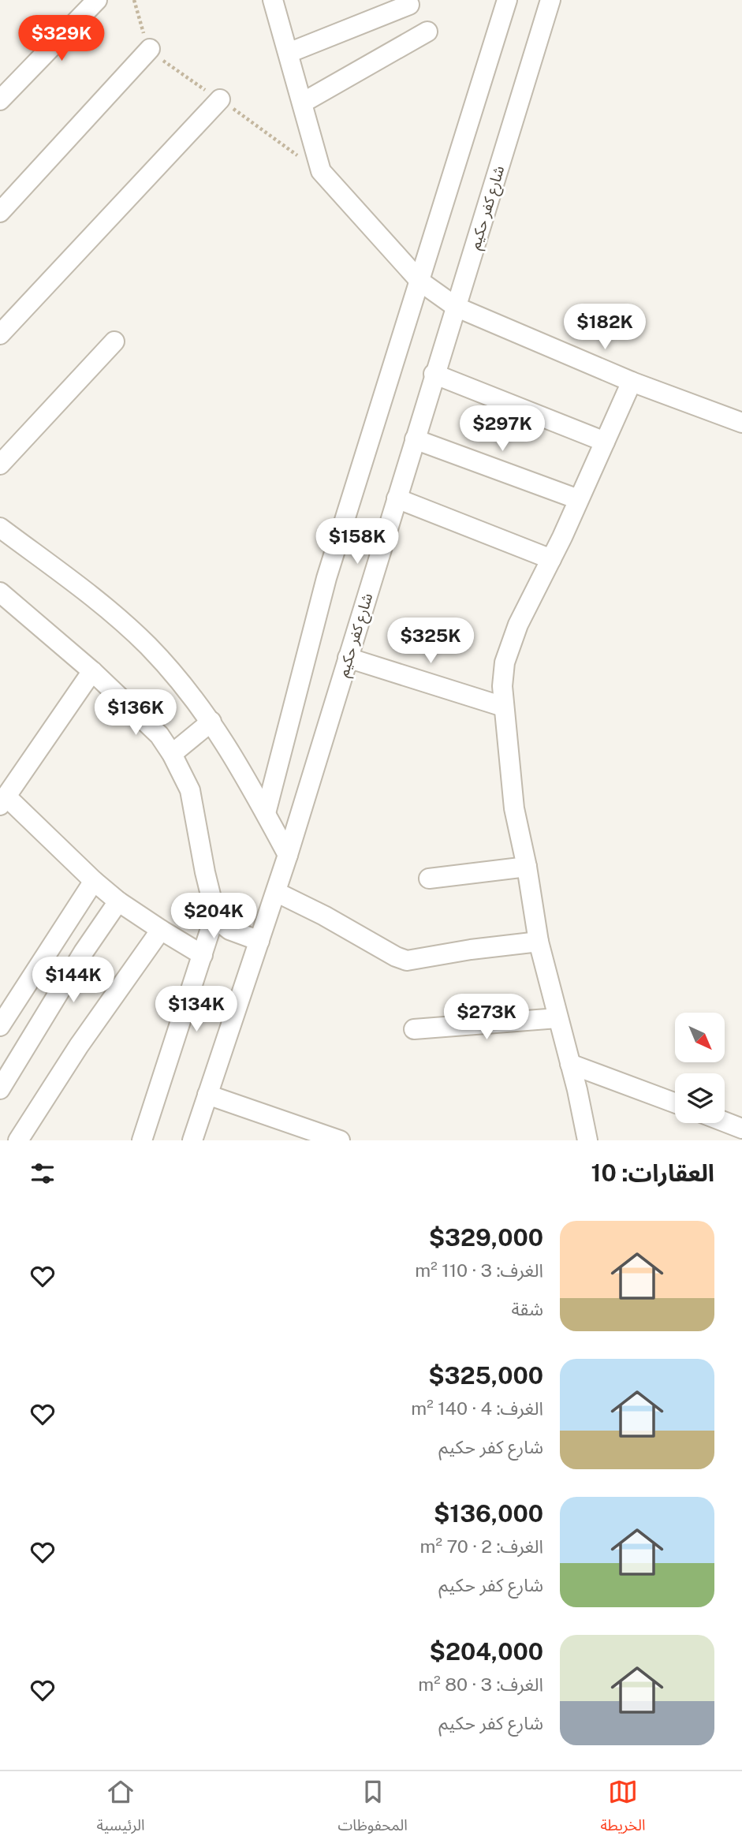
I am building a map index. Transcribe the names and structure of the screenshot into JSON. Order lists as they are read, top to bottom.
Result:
{
  "streets": {
    "street": ["شارع كفر حكيم"]
  },
  "north": "bottom right",
  "page": {
    "price": [
      "$329K",
      "$182K",
      "$297K",
      "$158K",
      "$325K",
      "$136K",
      "$204K",
      "$144K",
      "$134K",
      "$273K"
    ],
    "heading": "العقارات: 10",
    "list": [
      {
        "name": "$329,000",
        "note": "الغرف: 3 · 110 m² · شقة"
      },
      {
        "name": "$325,000",
        "note": "الغرف: 4 · 140 m² · شارع كفر حكيم"
      },
      {
        "name": "$136,000",
        "note": "الغرف: 2 · 70 m² · شارع كفر حكيم"
      },
      {
        "name": "$204,000",
        "note": "الغرف: 3 · 80 m² · شارع كفر حكيم"
      }
    ],
    "tabs": ["الخريطة", "المحفوظات", "الرئيسية"]
  }
}
